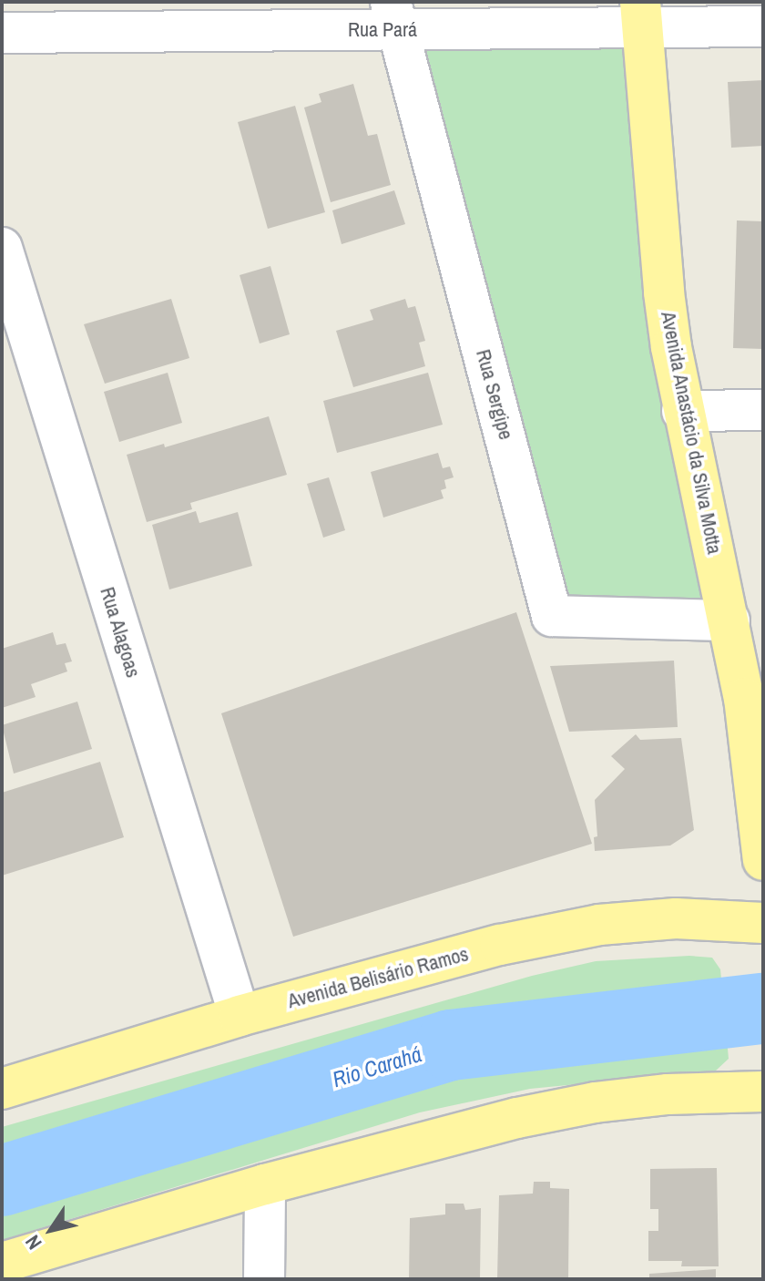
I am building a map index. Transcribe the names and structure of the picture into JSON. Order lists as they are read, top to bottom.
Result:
{
  "streets": {
    "main road": ["Avenida Anastácio da Silva Motta", "Avenida Belisário Ramos"],
    "street": ["Rua Pará", "Rua Sergipe", "Rua Alagoas"]
  },
  "crossings": [
    ["Rua Pará", "Rua Sergipe"],
    ["Rua Pará", "Avenida Anastácio da Silva Motta"],
    ["Rua Sergipe", "Avenida Anastácio da Silva Motta"],
    ["Rua Alagoas", "Avenida Belisário Ramos"]
  ],
  "water": ["Rio Carahá"],
  "north": "bottom left"
}
